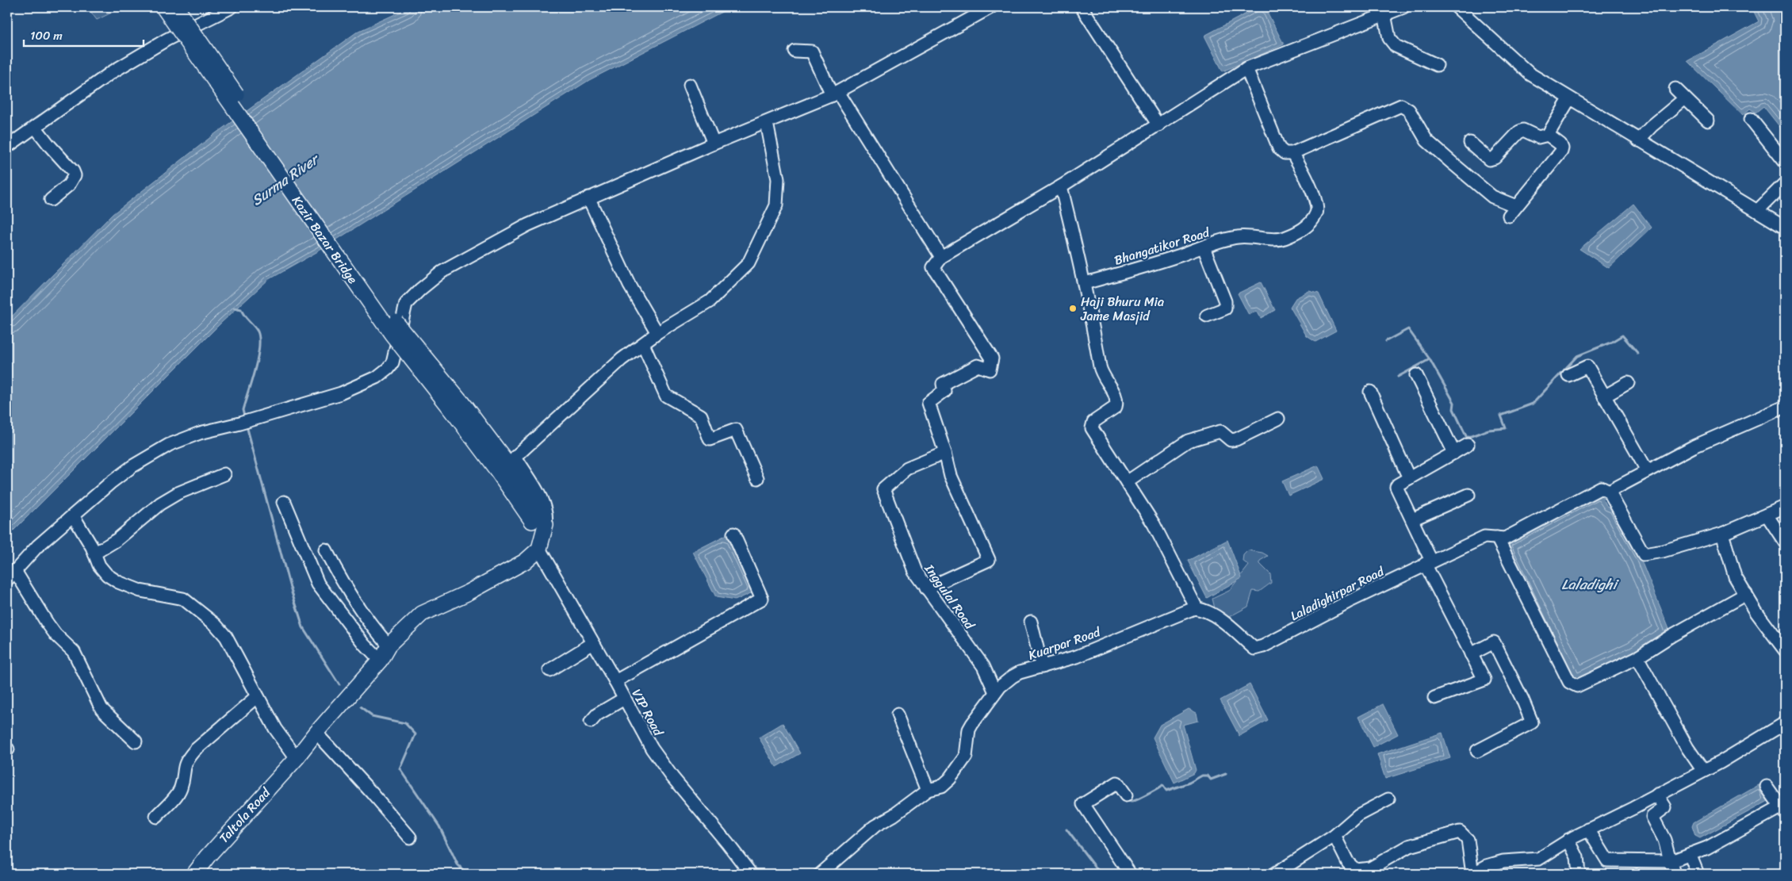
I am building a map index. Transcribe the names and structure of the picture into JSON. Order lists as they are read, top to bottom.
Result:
{
  "streets": {
    "main road": ["Kazir Bazar Bridge", "Taltola Road"],
    "street": [
      "Bhangatikor Road",
      "Laladighirpar Road",
      "Inggulal Road",
      "Kuarpar Road",
      "VIP Road"
    ]
  },
  "crossings": [
    ["Laladighirpar Road", "Kuarpar Road"],
    ["Inggulal Road", "Kuarpar Road"],
    ["VIP Road", "Taltola Road"]
  ],
  "water": ["Surma River", "Laladighi"],
  "places": ["Haji Bhuru Mia Jame Masjid"],
  "scale_bar": "100 m"
}
